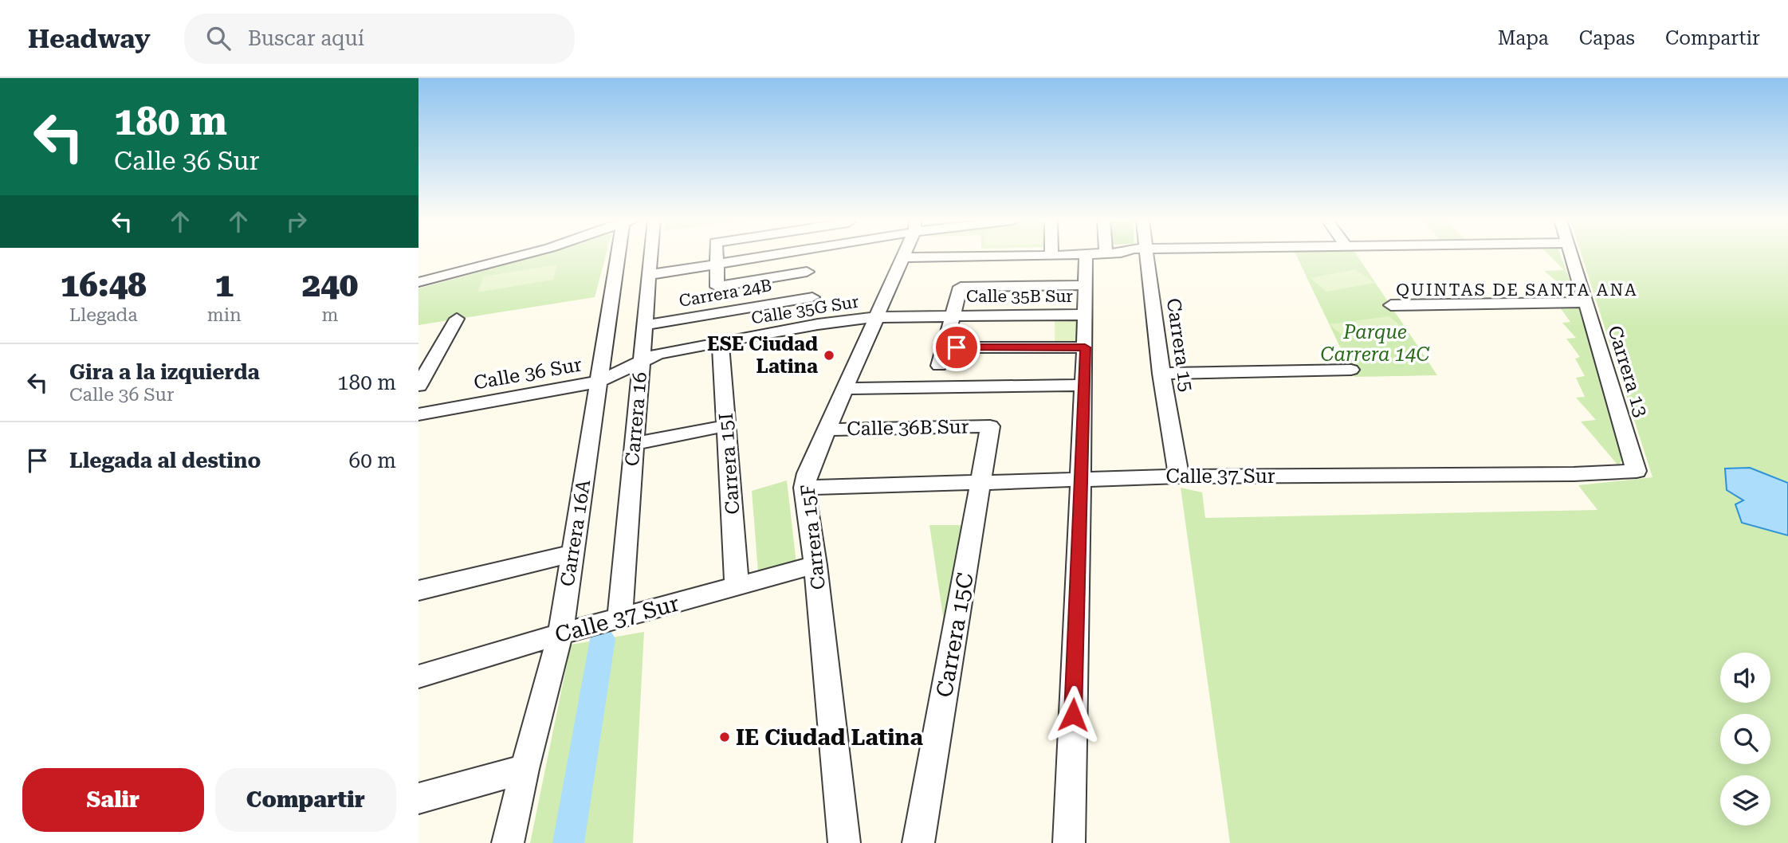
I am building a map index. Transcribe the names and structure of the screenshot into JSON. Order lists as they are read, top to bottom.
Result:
{
  "streets": {
    "street": [
      "Carrera 24B",
      "Calle 35B Sur",
      "Calle 35G Sur",
      "Carrera 15",
      "Carrera 13",
      "Calle 36 Sur",
      "Carrera 16",
      "Calle 36B Sur",
      "Carrera 15I",
      "Calle 37 Sur",
      "Carrera 16A",
      "Carrera 15F",
      "Carrera 15C"
    ]
  },
  "crossings": [
    ["Carrera 24B", "Carrera 16"],
    ["Calle 35B Sur", "Calle 35G Sur"],
    ["Calle 35B Sur", "Carrera 15F"],
    ["Calle 35G Sur", "Calle 36 Sur"],
    ["Calle 35G Sur", "Carrera 16"],
    ["Calle 35G Sur", "Carrera 15I"],
    ["Calle 35G Sur", "Carrera 15F"],
    ["Carrera 15", "Calle 37 Sur"],
    ["Carrera 13", "Calle 37 Sur"],
    ["Calle 36 Sur", "Carrera 16"],
    ["Calle 36 Sur", "Carrera 16A"],
    ["Carrera 16", "Calle 37 Sur"],
    ["Calle 36B Sur", "Carrera 15F"],
    ["Calle 36B Sur", "Carrera 15C"],
    ["Carrera 15I", "Calle 37 Sur"],
    ["Calle 37 Sur", "Carrera 16A"],
    ["Calle 37 Sur", "Carrera 15F"],
    ["Calle 37 Sur", "Carrera 15C"]
  ],
  "districts": ["QUINTAS DE SANTA ANA"],
  "parks": ["Parque Carrera 14C"],
  "places": ["ESE Ciudad Latina", "IE Ciudad Latina"],
  "page": {
    "header": "Headway",
    "search": "Buscar aquí",
    "nav": ["Mapa", "Capas", "Compartir"],
    "turn": ["180 m", "Calle 36 Sur"],
    "eta": [
      "16:48",
      "Llegada",
      "1",
      "min",
      "240",
      "m"
    ],
    "list": [
      {
        "name": "Gira a la izquierda",
        "note": "Calle 36 Sur",
        "value": "180 m"
      },
      {
        "name": "Llegada al destino",
        "value": "60 m"
      }
    ],
    "buttons": ["Salir", "Compartir"]
  }
}
